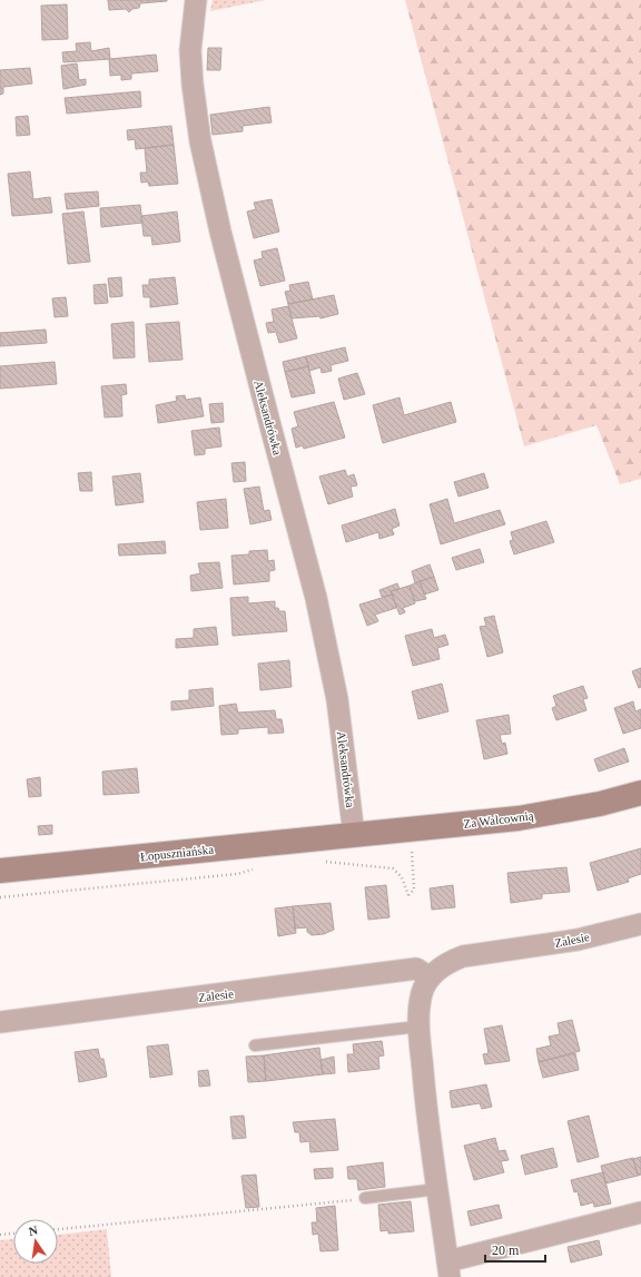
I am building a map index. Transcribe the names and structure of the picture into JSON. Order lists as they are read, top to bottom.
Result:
{
  "streets": {
    "main road": ["Za Walcownią", "Łopuszniańska"],
    "street": ["Aleksandrówka", "Zalesie"]
  },
  "crossings": [
    ["Aleksandrówka", "Za Walcownią"],
    ["Aleksandrówka", "Łopuszniańska"],
    ["Za Walcownią", "Łopuszniańska"]
  ],
  "scale_bar": "20 m",
  "north": "top"
}
